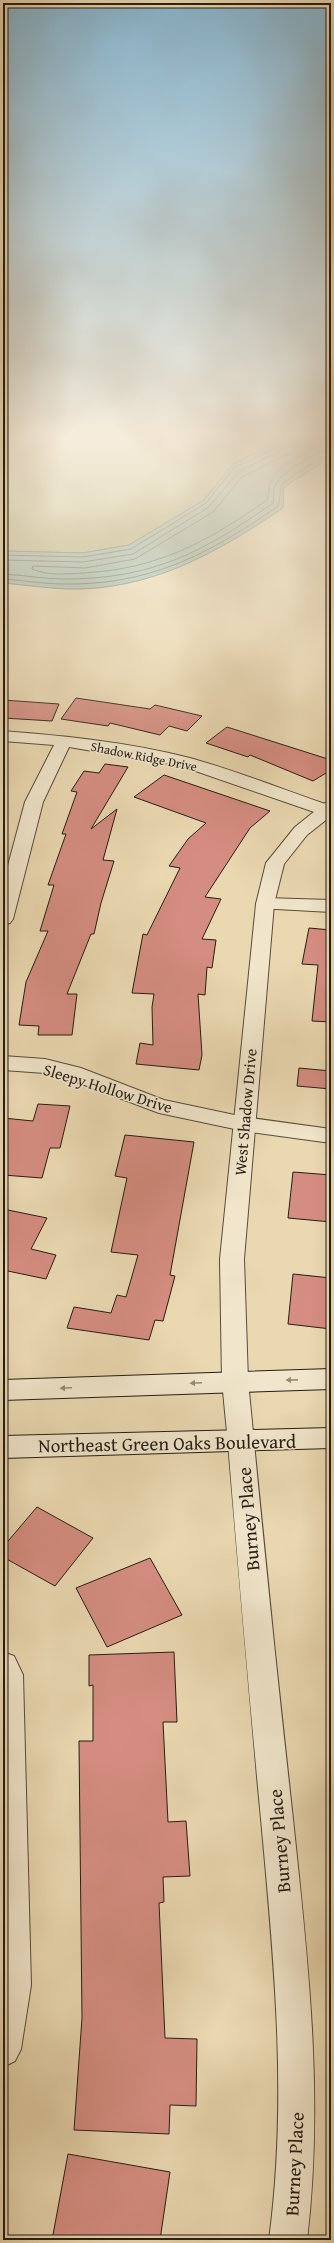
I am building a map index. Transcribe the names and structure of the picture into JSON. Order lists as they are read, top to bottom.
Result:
{
  "streets": {
    "street": [
      "Shadow Ridge Drive",
      "Sleepy Hollow Drive",
      "West Shadow Drive",
      "Northeast Green Oaks Boulevard",
      "Burney Place"
    ]
  },
  "crossings": [
    ["Shadow Ridge Drive", "West Shadow Drive"],
    ["Sleepy Hollow Drive", "West Shadow Drive"],
    ["West Shadow Drive", "Northeast Green Oaks Boulevard"],
    ["West Shadow Drive", "Burney Place"],
    ["Northeast Green Oaks Boulevard", "Burney Place"]
  ]
}
